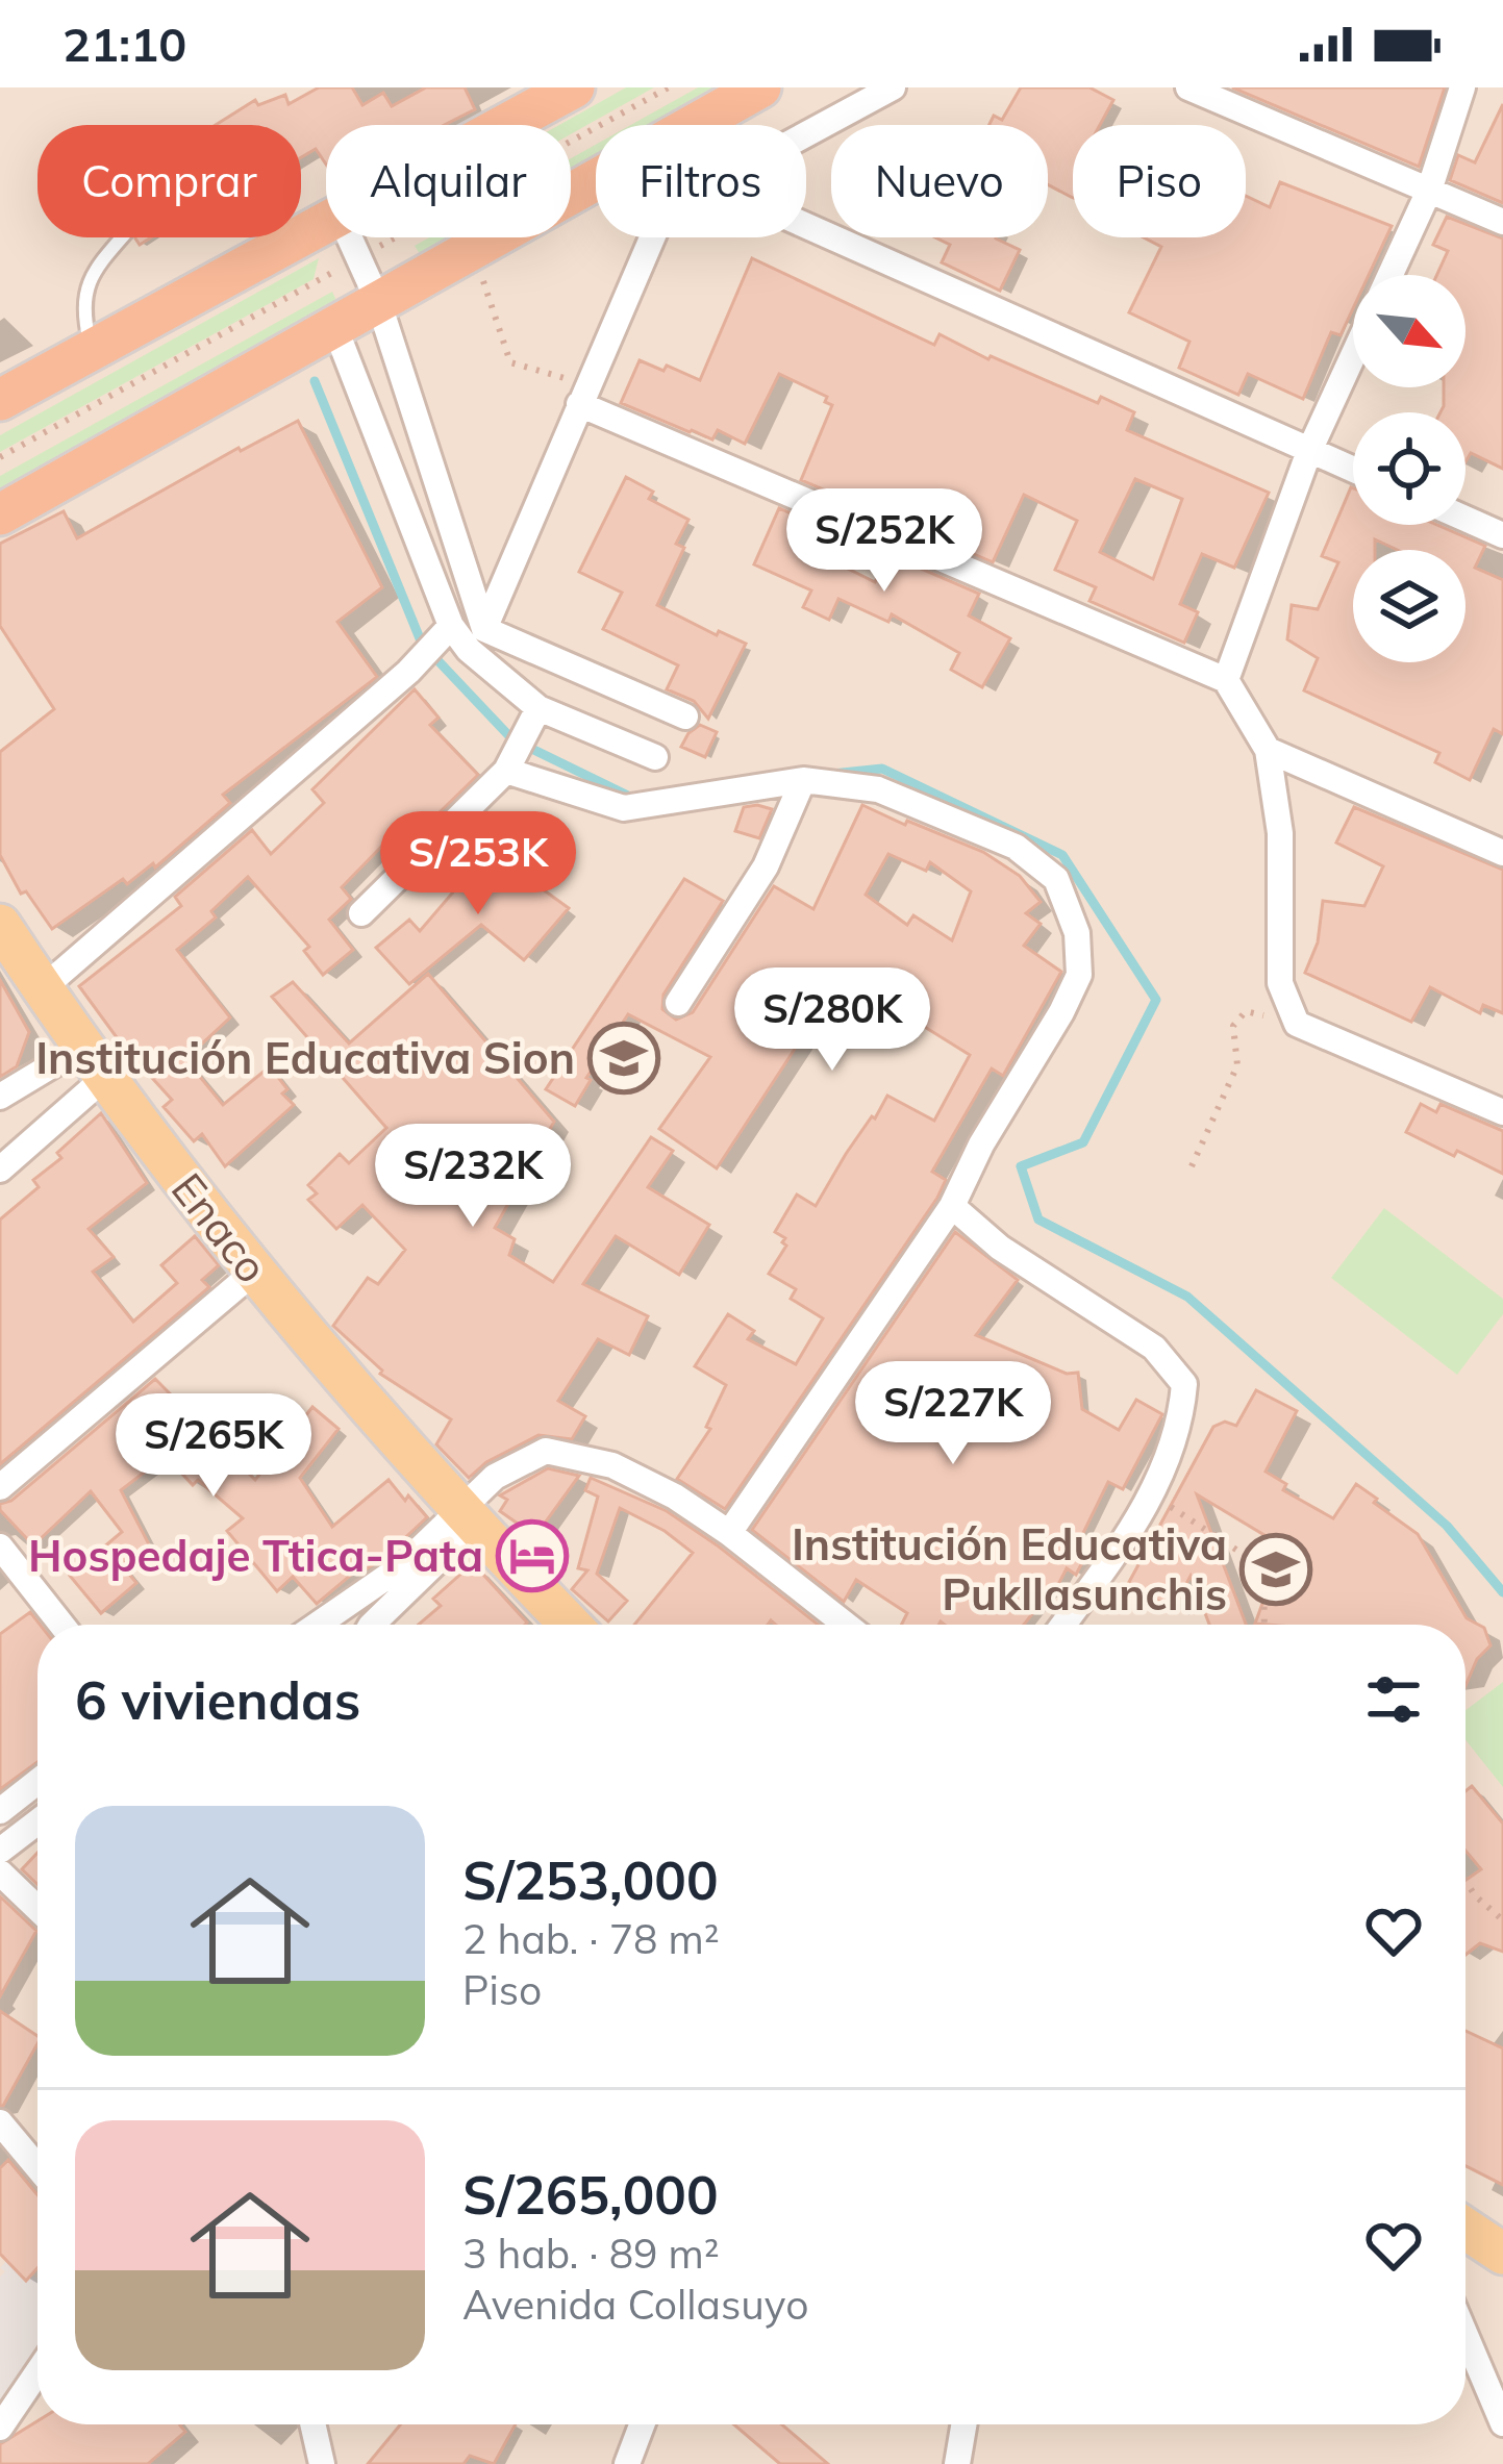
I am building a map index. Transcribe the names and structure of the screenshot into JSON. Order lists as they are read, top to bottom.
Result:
{
  "streets": {
    "main road": ["Enaco"]
  },
  "places": {
    "school or university": ["Institución Educativa Sion", "Institución Educativa Pukllasunchis"],
    "hotel": ["Hospedaje Ttica-Pata"]
  },
  "north": "bottom right",
  "page": {
    "status": "21:10",
    "chip": [
      "Comprar",
      "Alquilar",
      "Filtros",
      "Nuevo",
      "Piso"
    ],
    "price": [
      "S/252K",
      "S/253K",
      "S/280K",
      "S/232K",
      "S/227K",
      "S/265K"
    ],
    "heading": "6 viviendas",
    "list": [
      {
        "name": "S/253,000",
        "note": "2 hab. · 78 m² · Piso"
      },
      {
        "name": "S/265,000",
        "note": "3 hab. · 89 m² · Avenida Collasuyo"
      }
    ]
  }
}
